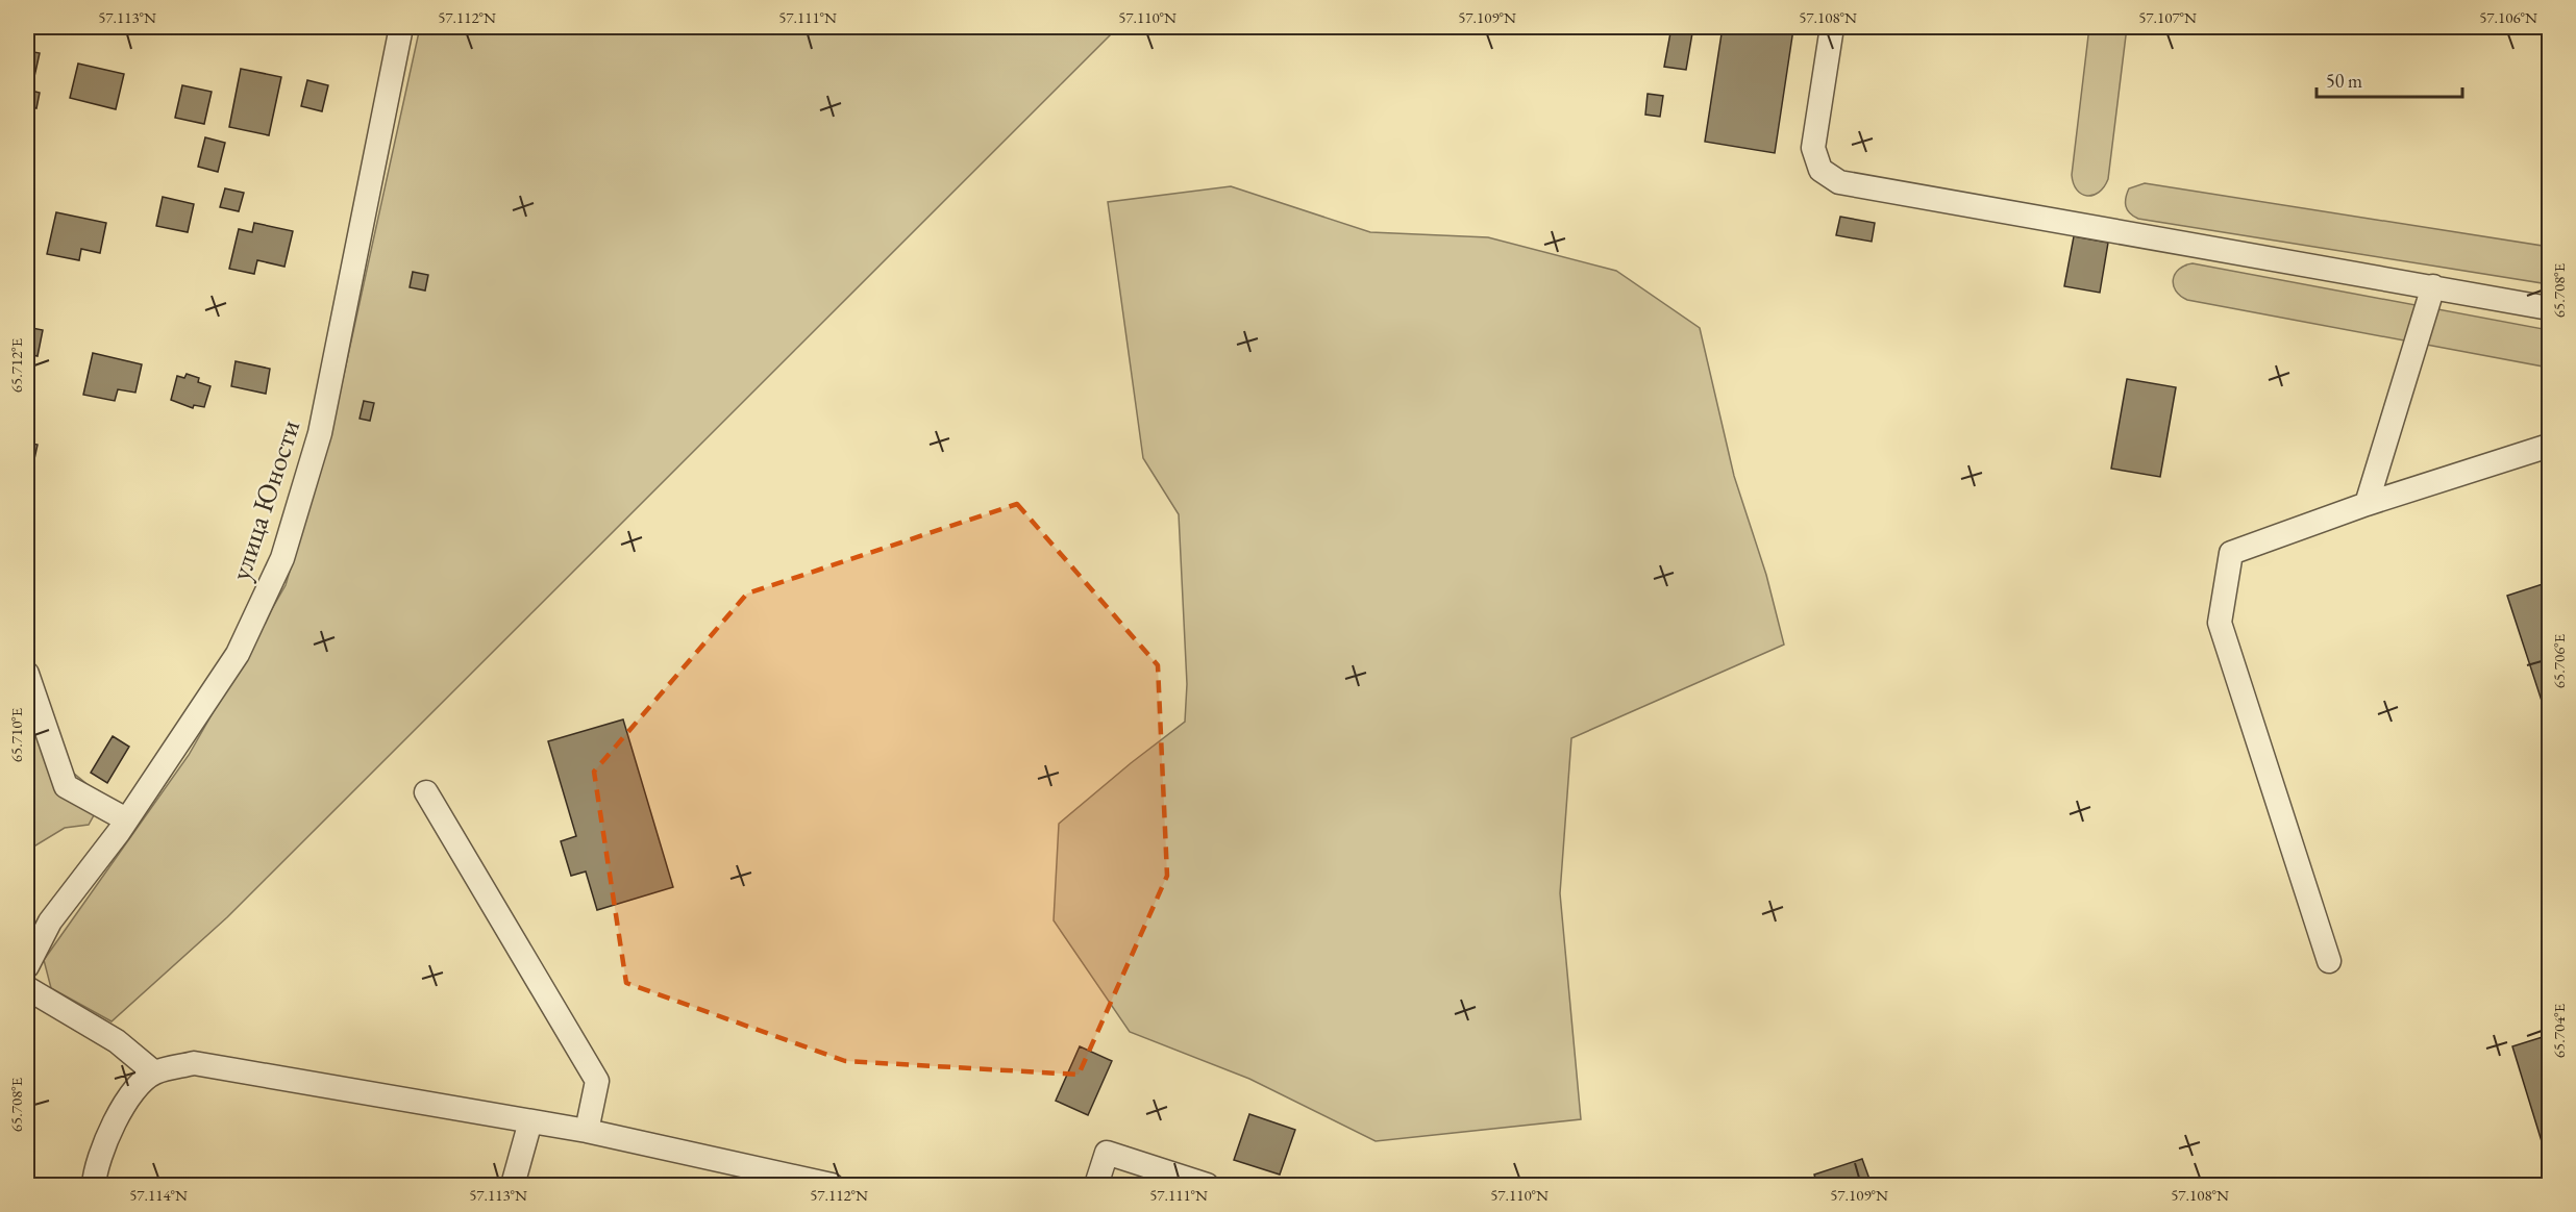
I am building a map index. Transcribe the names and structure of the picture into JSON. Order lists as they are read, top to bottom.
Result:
{
  "streets": {
    "street": ["улица Юности"]
  },
  "scale_bar": "50 m",
  "coordinates": [
    "57.113°N",
    "57.112°N",
    "57.111°N",
    "57.110°N",
    "57.109°N",
    "57.108°N",
    "57.107°N",
    "57.106°N",
    "65.708°E",
    "65.712°E",
    "65.706°E",
    "65.710°E",
    "65.704°E",
    "57.114°N"
  ]
}
